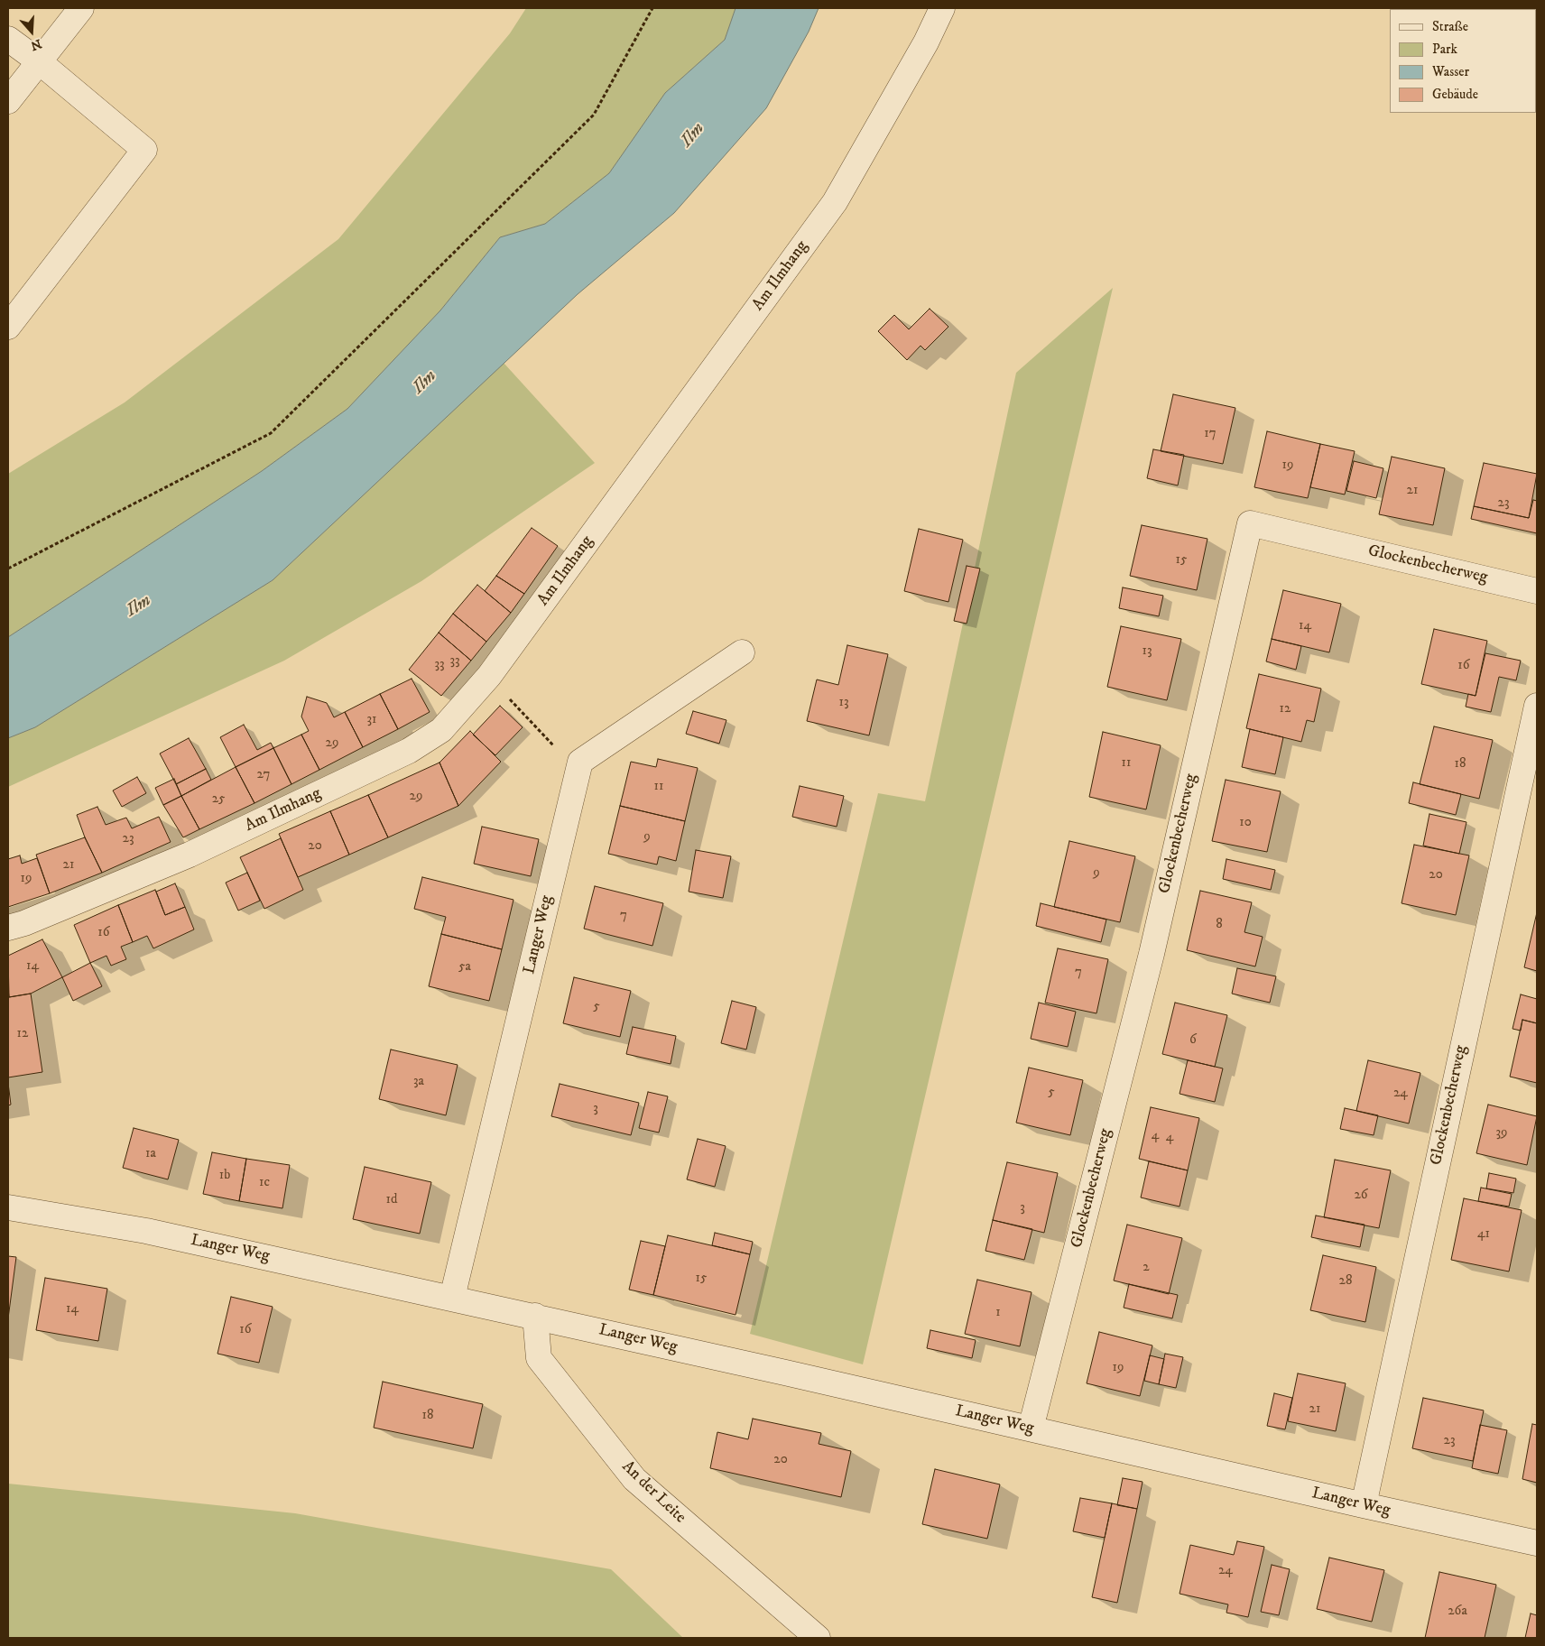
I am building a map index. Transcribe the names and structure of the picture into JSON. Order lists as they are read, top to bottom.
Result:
{
  "streets": {
    "street": [
      "Am Ilmhang",
      "Glockenbecherweg",
      "Langer Weg",
      "An der Leite"
    ]
  },
  "crossings": [
    ["Glockenbecherweg", "Langer Weg"],
    ["Langer Weg", "An der Leite"]
  ],
  "water": ["Ilm"],
  "house_numbers": [
    "17",
    "19",
    "21",
    "23",
    "15",
    "14",
    "13",
    "33",
    "33",
    "16",
    "13",
    "12",
    "31",
    "29",
    "11",
    "18",
    "27",
    "11",
    "29",
    "25",
    "10",
    "9",
    "23",
    "20",
    "21",
    "9",
    "20",
    "19",
    "7",
    "8",
    "16",
    "14",
    "5a",
    "7",
    "5",
    "12",
    "6",
    "3a",
    "5",
    "24",
    "3",
    "39",
    "4",
    "4",
    "1a",
    "1b",
    "1c",
    "26",
    "1d",
    "3",
    "41",
    "2",
    "15",
    "28",
    "14",
    "1",
    "16",
    "19",
    "21",
    "18",
    "23",
    "20",
    "24",
    "26a"
  ],
  "legend": [
    "Straße",
    "Park",
    "Wasser",
    "Gebäude"
  ],
  "north": "bottom"
}
